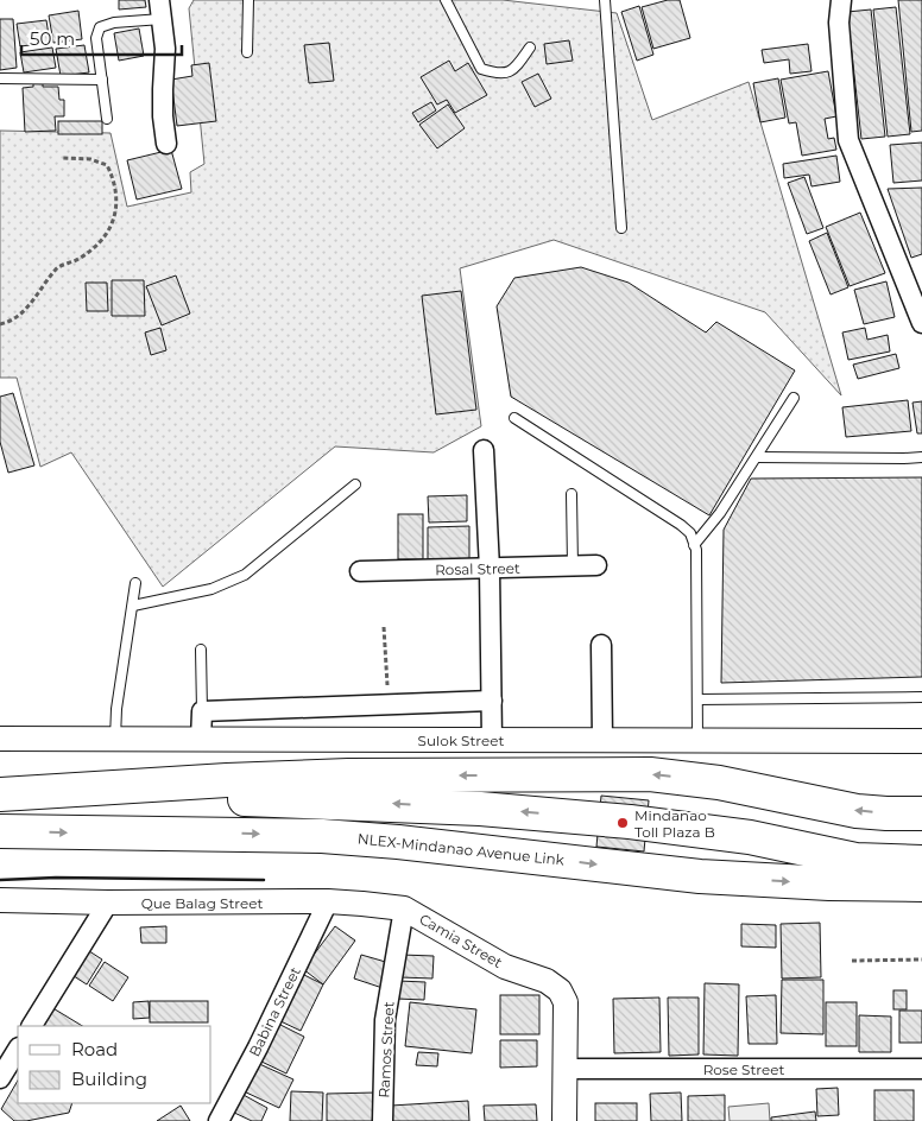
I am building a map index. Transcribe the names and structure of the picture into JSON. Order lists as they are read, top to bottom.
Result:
{
  "streets": {
    "highway": ["NLEX-Mindanao Avenue Link"],
    "street": [
      "Rosal Street",
      "Sulok Street",
      "Que Balag Street",
      "Camia Street",
      "Babina Street",
      "Ramos Street",
      "Rose Street"
    ]
  },
  "crossings": [
    ["Que Balag Street", "Camia Street"],
    ["Que Balag Street", "Babina Street"],
    ["Que Balag Street", "Ramos Street"],
    ["Camia Street", "Ramos Street"],
    ["Camia Street", "Rose Street"]
  ],
  "places": ["Mindanao Toll Plaza B"],
  "legend": ["Road", "Building"],
  "scale_bar": "50 m"
}
